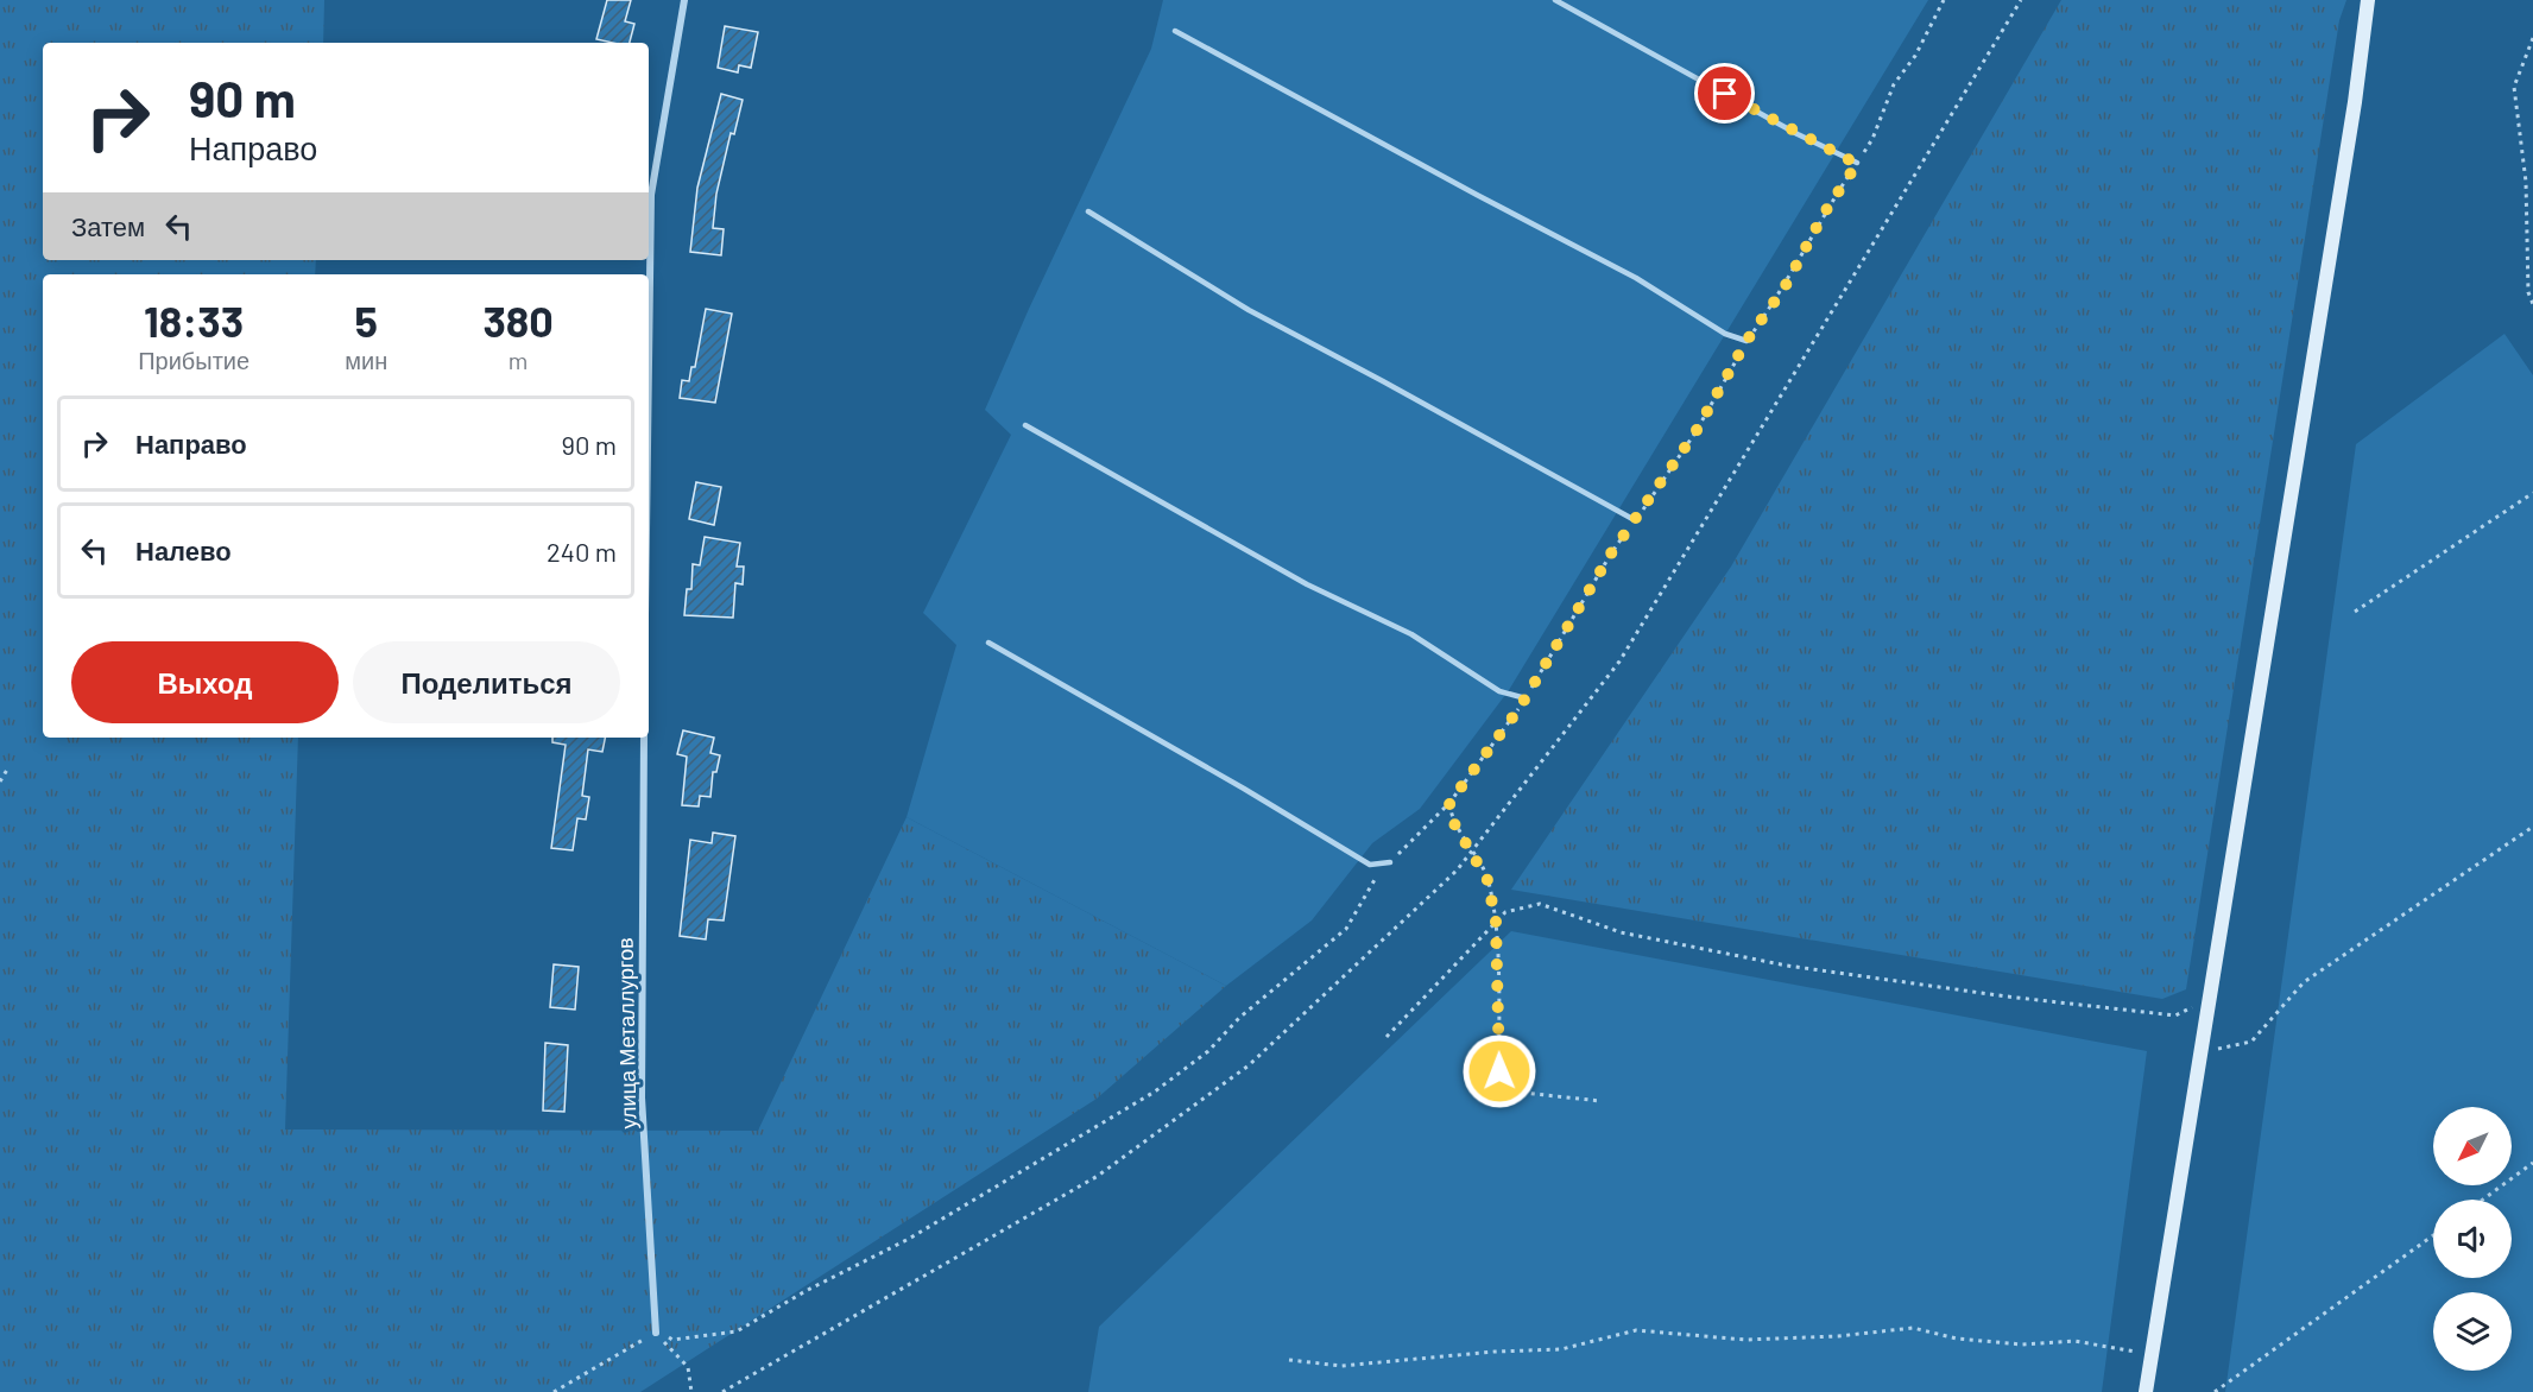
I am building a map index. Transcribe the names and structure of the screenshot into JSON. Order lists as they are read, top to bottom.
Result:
{
  "streets": {
    "street": ["улица Металлургов"]
  },
  "north": "bottom left",
  "page": {
    "turn": ["90 m", "Направо"],
    "then": "Затем",
    "eta": [
      "18:33",
      "Прибытие",
      "5",
      "мин",
      "380",
      "m"
    ],
    "list": [
      {
        "name": "Направо",
        "value": "90 m"
      },
      {
        "name": "Налево",
        "value": "240 m"
      }
    ],
    "buttons": ["Выход", "Поделиться"]
  }
}
